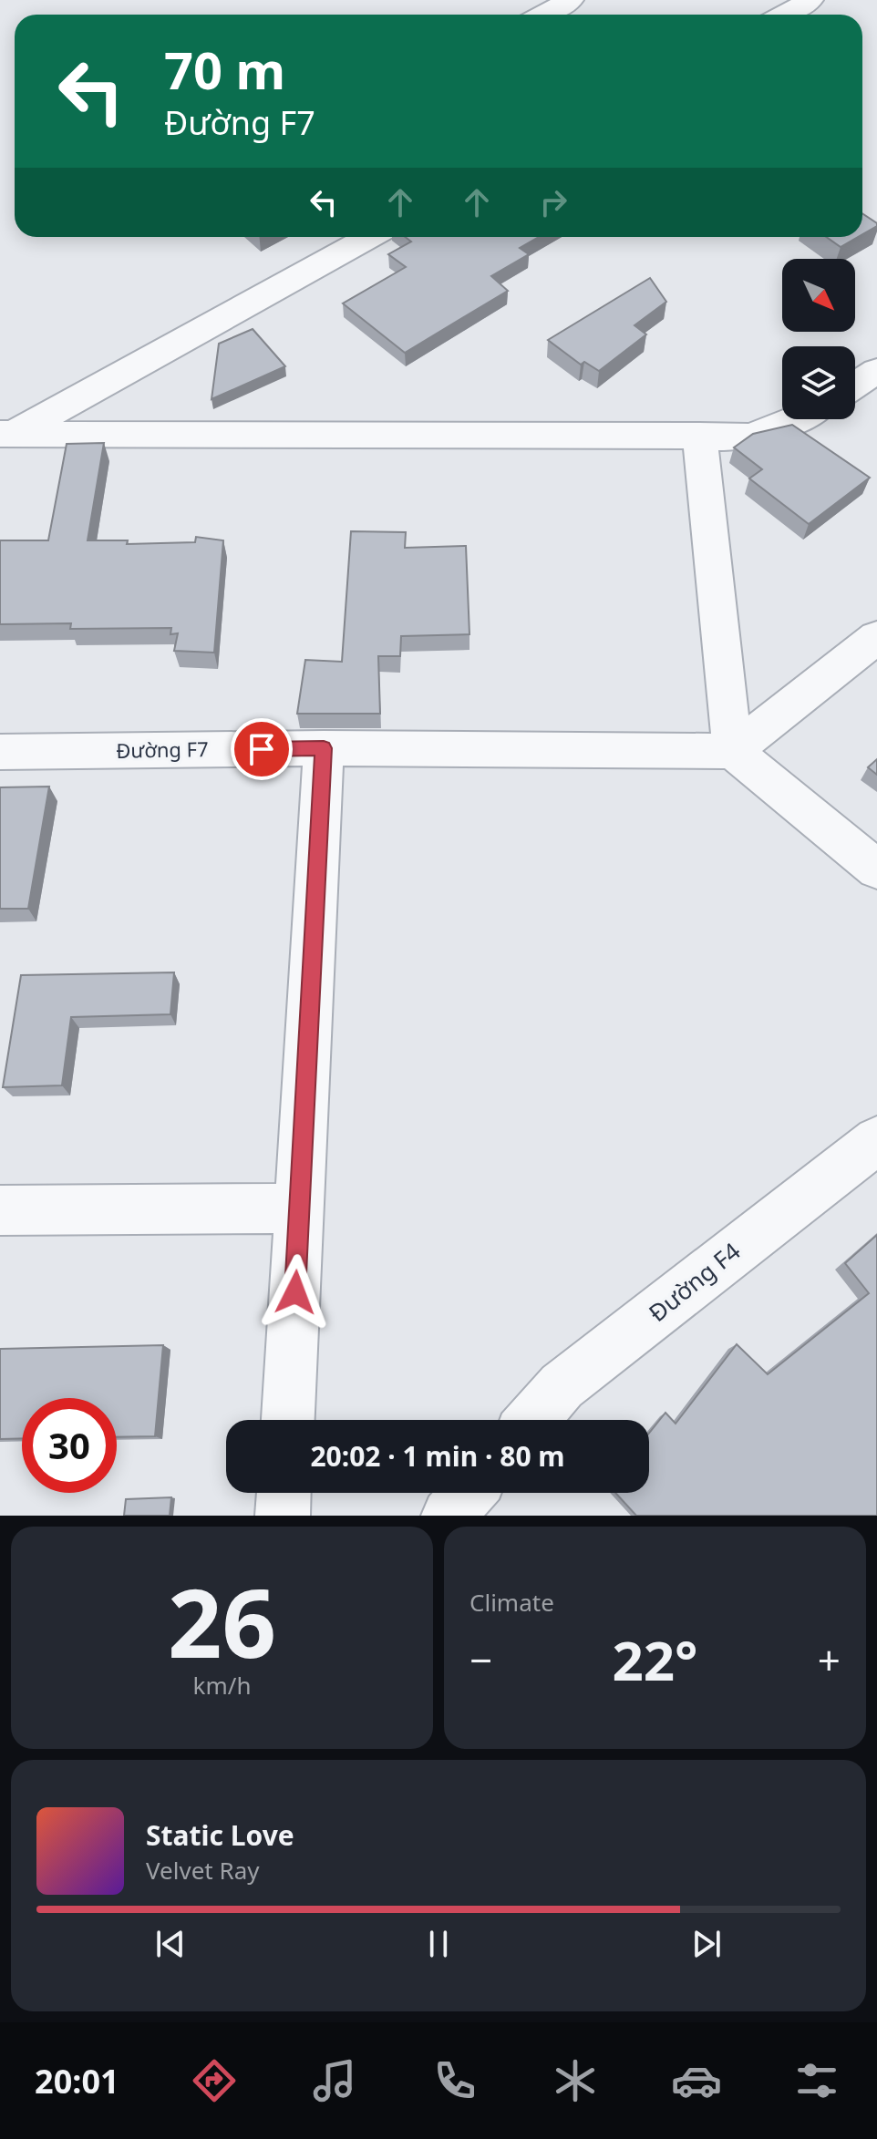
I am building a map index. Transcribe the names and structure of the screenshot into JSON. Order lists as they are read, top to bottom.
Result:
{
  "streets": {
    "street": ["Đường F7", "Đường F4"]
  },
  "north": "bottom right",
  "page": {
    "turn": ["70 m", "Đường F7"],
    "limit": "30",
    "trip": "20:02 · 1 min · 80 m",
    "tile": [
      ["26", "km/h"],
      "Climate"
    ],
    "heat": ["−", "22°", "+"],
    "song": ["Static Love", "Velvet Ray"],
    "tabs": "20:01"
  }
}
